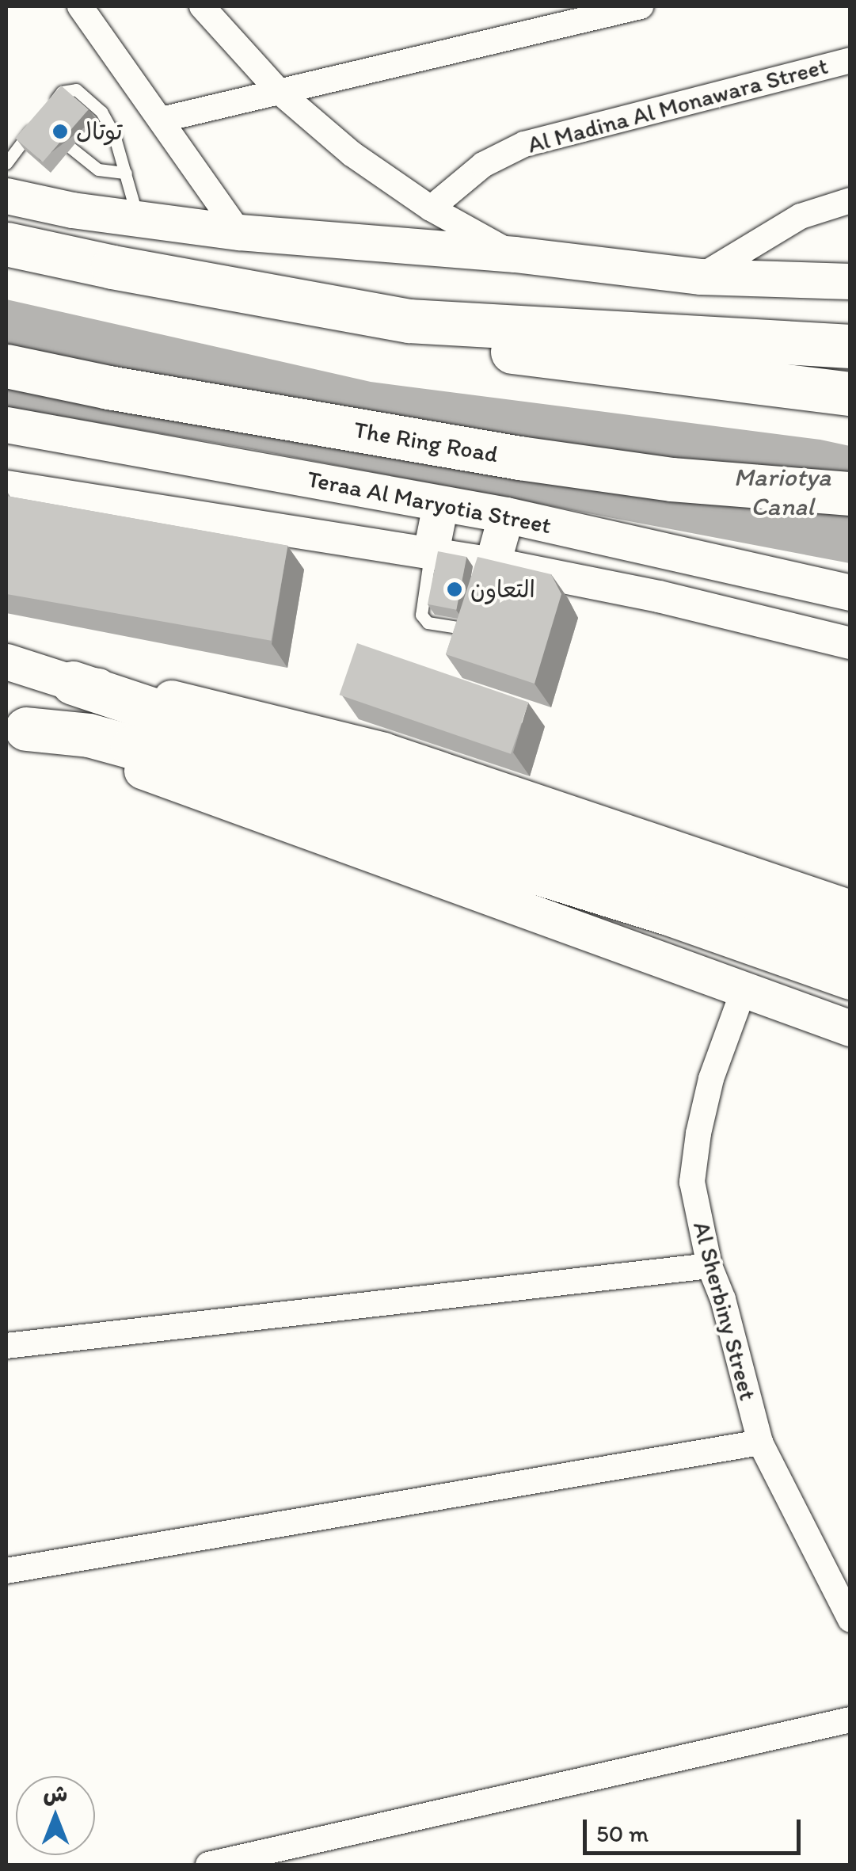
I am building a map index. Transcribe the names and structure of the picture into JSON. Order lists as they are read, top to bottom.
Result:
{
  "streets": {
    "highway": ["The Ring Road"],
    "main road": ["Teraa Al Maryotia Street"],
    "street": ["Al Madina Al Monawara Street", "Al Sherbiny Street"]
  },
  "water": ["Mariotya Canal"],
  "places": ["توتال", "التعاون"],
  "scale_bar": "50 m",
  "north": "top"
}
